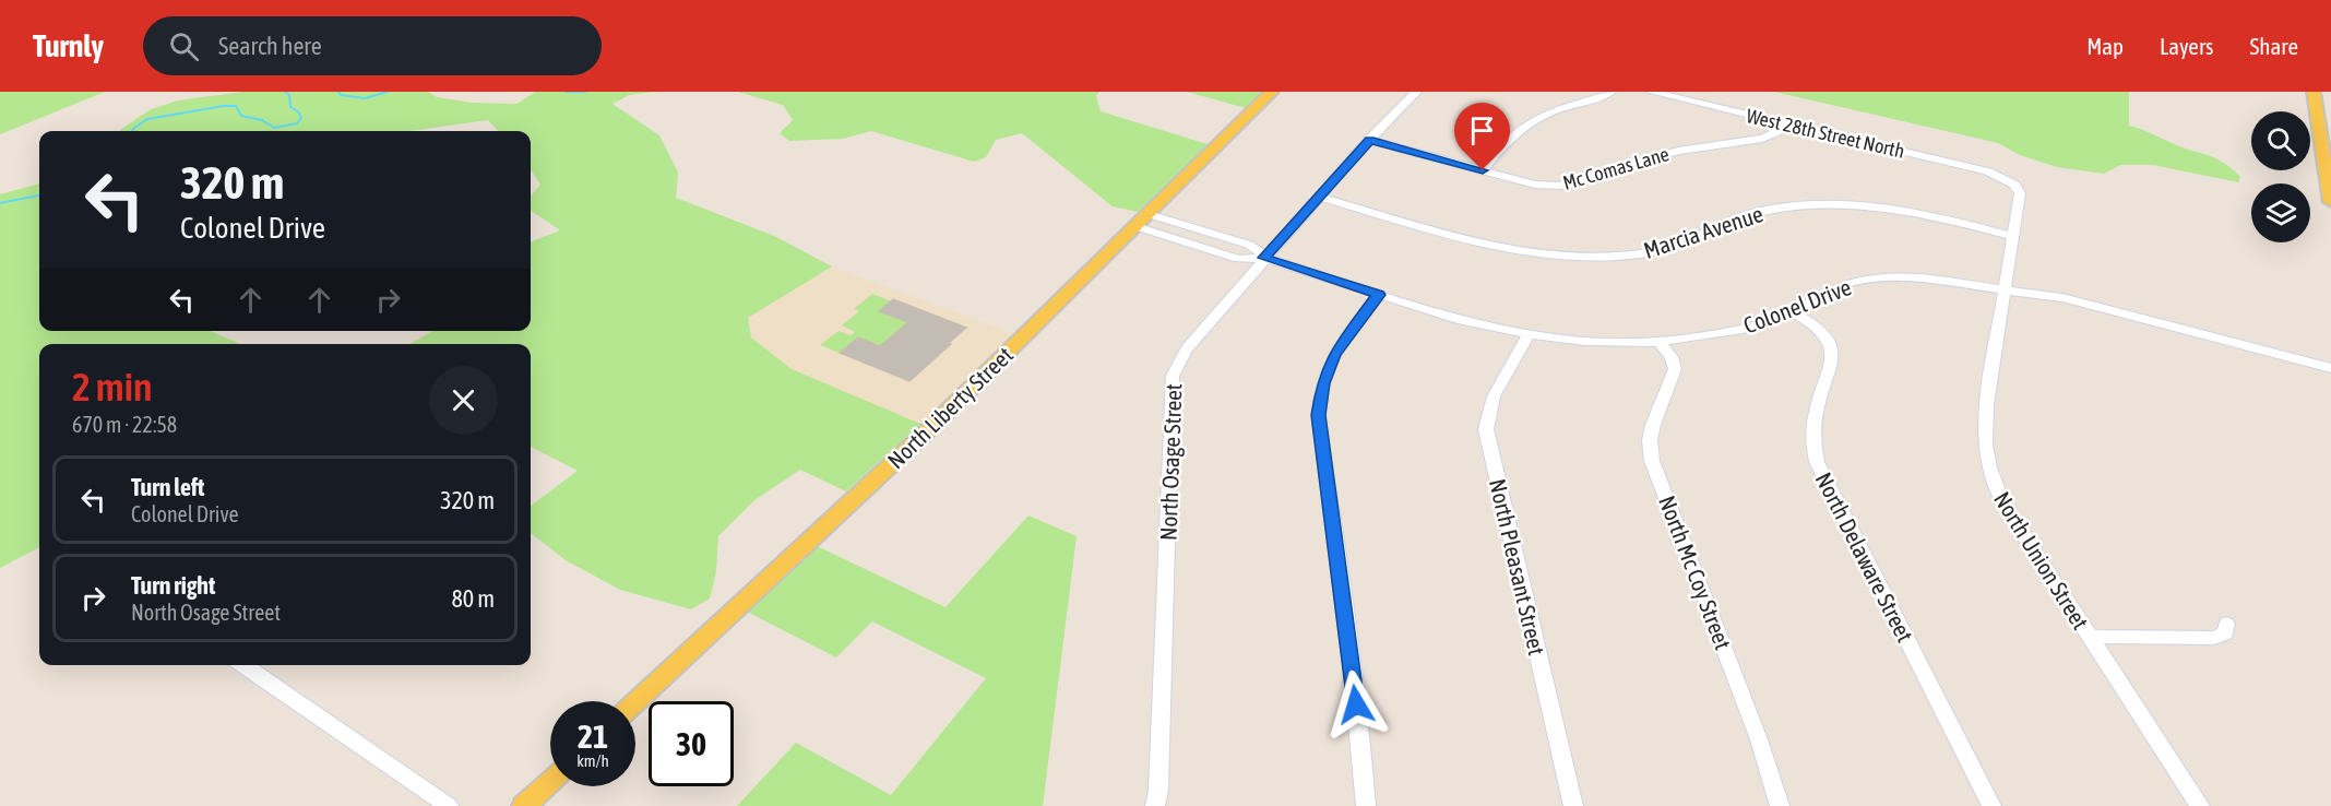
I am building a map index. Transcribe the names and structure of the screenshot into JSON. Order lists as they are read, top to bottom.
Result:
{
  "streets": {
    "main road": ["North Liberty Street"],
    "street": [
      "West 28th Street North",
      "Mc Comas Lane",
      "Marcia Avenue",
      "Colonel Drive",
      "North Osage Street",
      "North Delaware Street",
      "North Union Street",
      "North Pleasant Street",
      "North Mc Coy Street"
    ]
  },
  "crossings": [
    ["West 28th Street North", "Mc Comas Lane"],
    ["West 28th Street North", "North Union Street"],
    ["Mc Comas Lane", "North Osage Street"],
    ["Marcia Avenue", "North Osage Street"],
    ["Marcia Avenue", "North Union Street"],
    ["Colonel Drive", "North Liberty Street"],
    ["Colonel Drive", "North Osage Street"],
    ["Colonel Drive", "North Delaware Street"],
    ["Colonel Drive", "North Union Street"],
    ["Colonel Drive", "North Pleasant Street"],
    ["Colonel Drive", "North Mc Coy Street"]
  ],
  "page": {
    "header": "Turnly",
    "search": "Search here",
    "nav": ["Map", "Layers", "Share"],
    "turn": ["320 m", "Colonel Drive"],
    "heading": ["2 min", "670 m · 22:58"],
    "list": [
      {
        "name": "Turn left",
        "note": "Colonel Drive",
        "value": "320 m"
      },
      {
        "name": "Turn right",
        "note": "North Osage Street",
        "value": "80 m"
      }
    ],
    "speed": "21 km/h",
    "limit": "30"
  }
}
